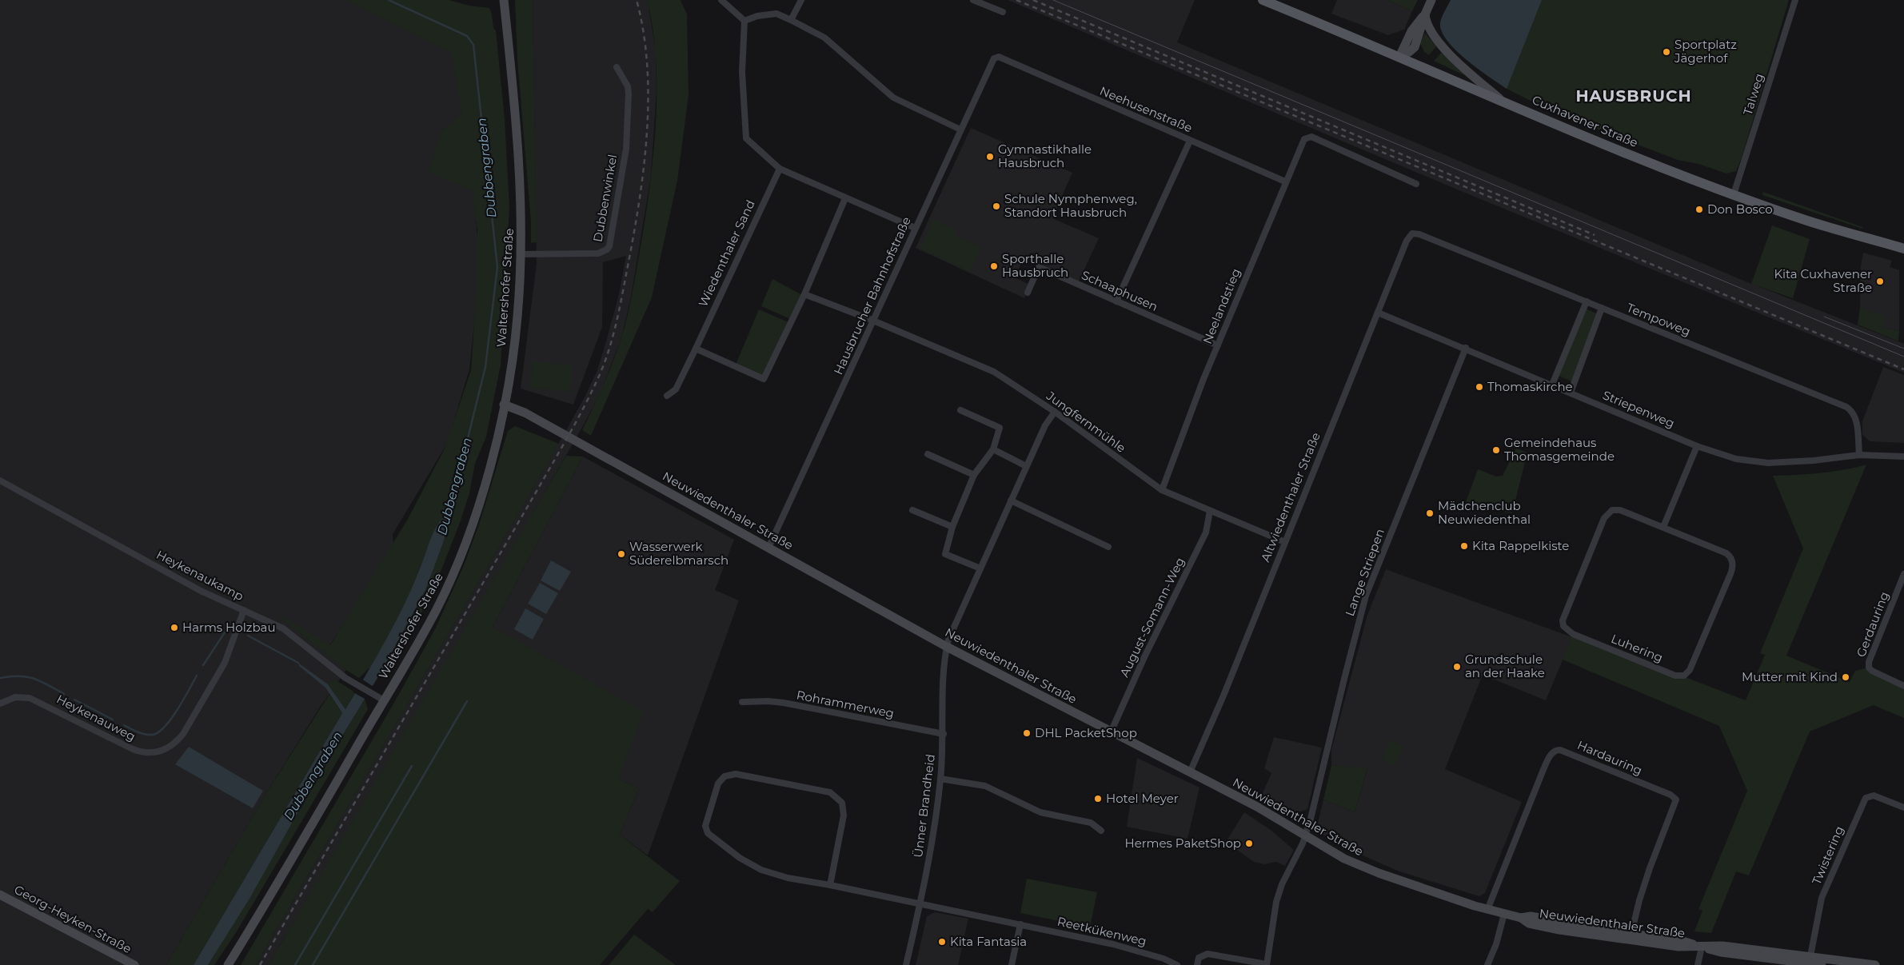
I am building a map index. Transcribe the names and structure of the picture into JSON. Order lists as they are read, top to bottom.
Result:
{
  "streets": {
    "main road": ["Cuxhavener Straße"],
    "street": [
      "Talweg",
      "Neehusenstraße",
      "Dubbenwinkel",
      "Wiedenthaler Sand",
      "Waltershofer Straße",
      "Schaaphusen",
      "Hausbrucher Bahnhofstraße",
      "Neelandstieg",
      "Tempoweg",
      "Striepenweg",
      "Jungfernmühle",
      "Altwiedenthaler Straße",
      "Neuwiedenthaler Straße",
      "Lange Striepen",
      "Heykenaukamp",
      "August-Somann-Weg",
      "Gerdauring",
      "Luhering",
      "Rohrammerweg",
      "Heykenauweg",
      "Hardauring",
      "Ünner Brandheid",
      "Twistering",
      "Georg-Heyken-Straße",
      "Reetkükenweg"
    ]
  },
  "crossings": [
    ["Talweg", "Cuxhavener Straße"],
    ["Neehusenstraße", "Hausbrucher Bahnhofstraße"],
    ["Neehusenstraße", "Neelandstieg"],
    ["Dubbenwinkel", "Waltershofer Straße"],
    ["Waltershofer Straße", "Neuwiedenthaler Straße"],
    ["Waltershofer Straße", "Heykenaukamp"],
    ["Schaaphusen", "Neelandstieg"],
    ["Hausbrucher Bahnhofstraße", "Jungfernmühle"],
    ["Hausbrucher Bahnhofstraße", "Neuwiedenthaler Straße"],
    ["Neelandstieg", "Jungfernmühle"],
    ["Tempoweg", "Striepenweg"],
    ["Tempoweg", "Altwiedenthaler Straße"],
    ["Striepenweg", "Altwiedenthaler Straße"],
    ["Striepenweg", "Lange Striepen"],
    ["Jungfernmühle", "Altwiedenthaler Straße"],
    ["Jungfernmühle", "August-Somann-Weg"],
    ["Jungfernmühle", "Ünner Brandheid"],
    ["Altwiedenthaler Straße", "Neuwiedenthaler Straße"],
    ["Neuwiedenthaler Straße", "Lange Striepen"],
    ["Neuwiedenthaler Straße", "August-Somann-Weg"],
    ["Neuwiedenthaler Straße", "Hardauring"],
    ["Neuwiedenthaler Straße", "Ünner Brandheid"],
    ["Neuwiedenthaler Straße", "Twistering"],
    ["Heykenaukamp", "Heykenauweg"],
    ["Rohrammerweg", "Ünner Brandheid"],
    ["Ünner Brandheid", "Reetkükenweg"]
  ],
  "districts": ["HAUSBRUCH"],
  "water": ["Dubbengraben"],
  "places": [
    "Sportplatz Jägerhof",
    "Gymnastikhalle Hausbruch",
    "Schule Nymphenweg, Standort Hausbruch",
    "Don Bosco",
    "Sporthalle Hausbruch",
    "Kita Cuxhavener Straße",
    "Thomaskirche",
    "Gemeindehaus Thomasgemeinde",
    "Mädchenclub Neuwiedenthal",
    "Kita Rappelkiste",
    "Wasserwerk Süderelbmarsch",
    "Harms Holzbau",
    "Grundschule an der Haake",
    "Mutter mit Kind",
    "DHL PacketShop",
    "Hotel Meyer",
    "Hermes PaketShop",
    "Kita Fantasia"
  ]
}
